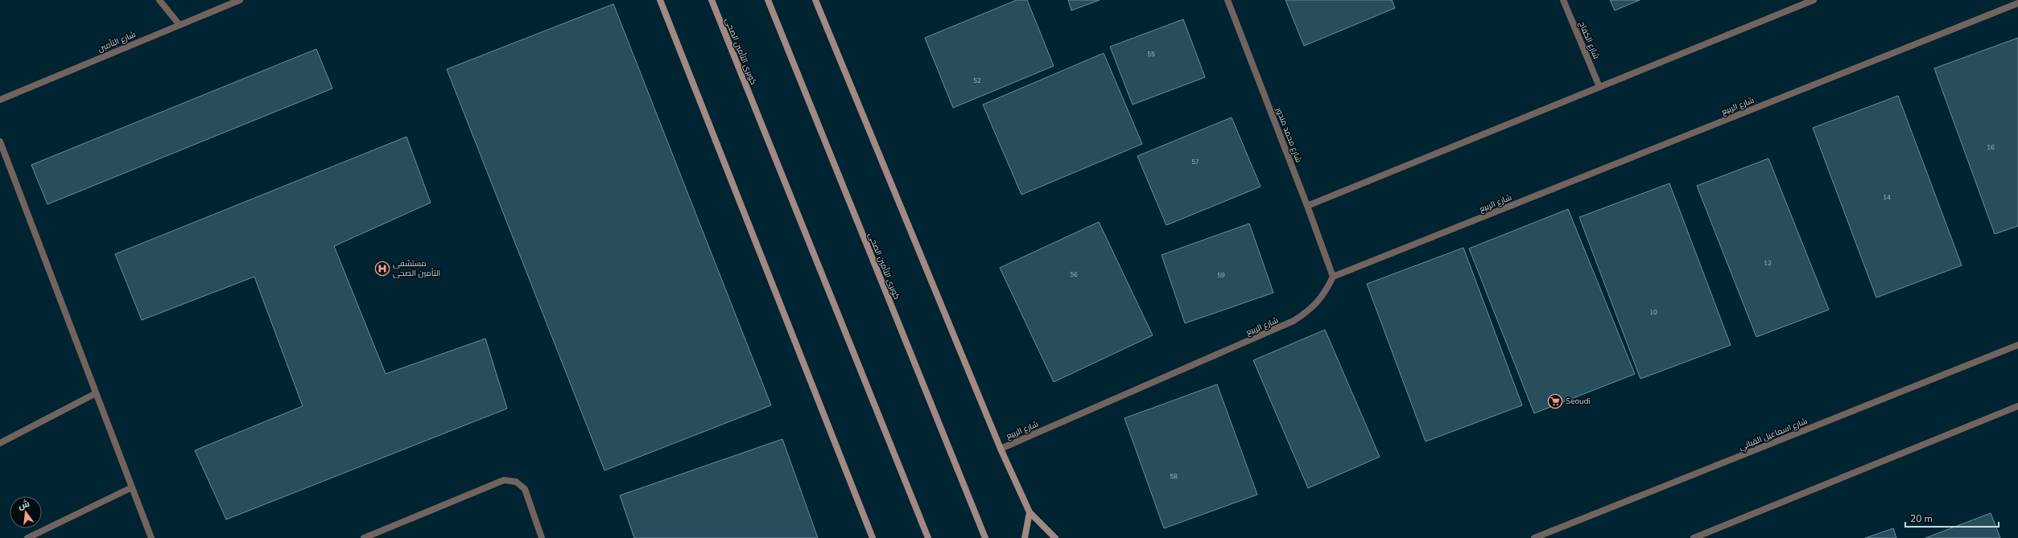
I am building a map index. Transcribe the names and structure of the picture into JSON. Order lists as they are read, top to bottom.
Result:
{
  "streets": {
    "main road": ["كوبرى التأمين الصحى"],
    "street": [
      "شارع الكفاح",
      "شارع التأمين",
      "شارع الربيع",
      "شارع محمد مندور",
      "شارع اسماعيل القباني"
    ]
  },
  "crossings": [
    ["شارع الربيع", "شارع محمد مندور"]
  ],
  "places": {
    "hospital": ["مستشفى التأمين الصحى"],
    "supermarket": ["Seoudi"]
  },
  "house_numbers": [
    "55",
    "52",
    "16",
    "57",
    "14",
    "12",
    "56",
    "59",
    "10",
    "58"
  ],
  "scale_bar": "20 m",
  "north": "top"
}
